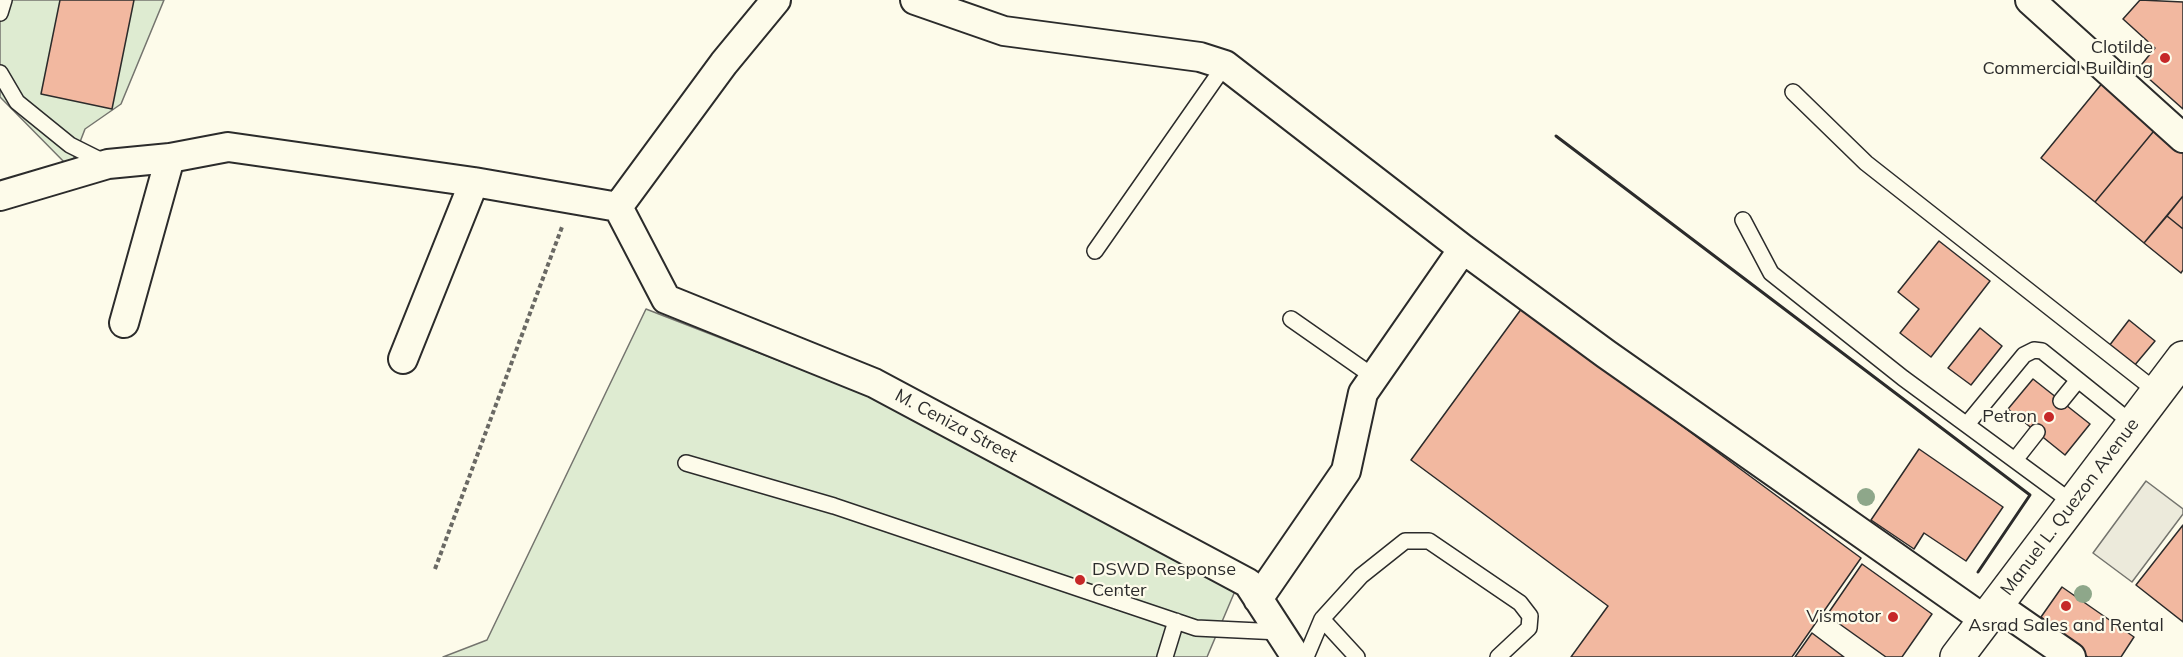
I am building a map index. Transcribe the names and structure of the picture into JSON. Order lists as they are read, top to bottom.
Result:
{
  "streets": {
    "main road": ["Manuel L. Quezon Avenue"],
    "street": ["M. Ceniza Street"]
  },
  "places": [
    "Clotilde Commercial Building",
    "Petron",
    "DSWD Response Center",
    "Asrad Sales and Rental",
    "Vismotor"
  ]
}
